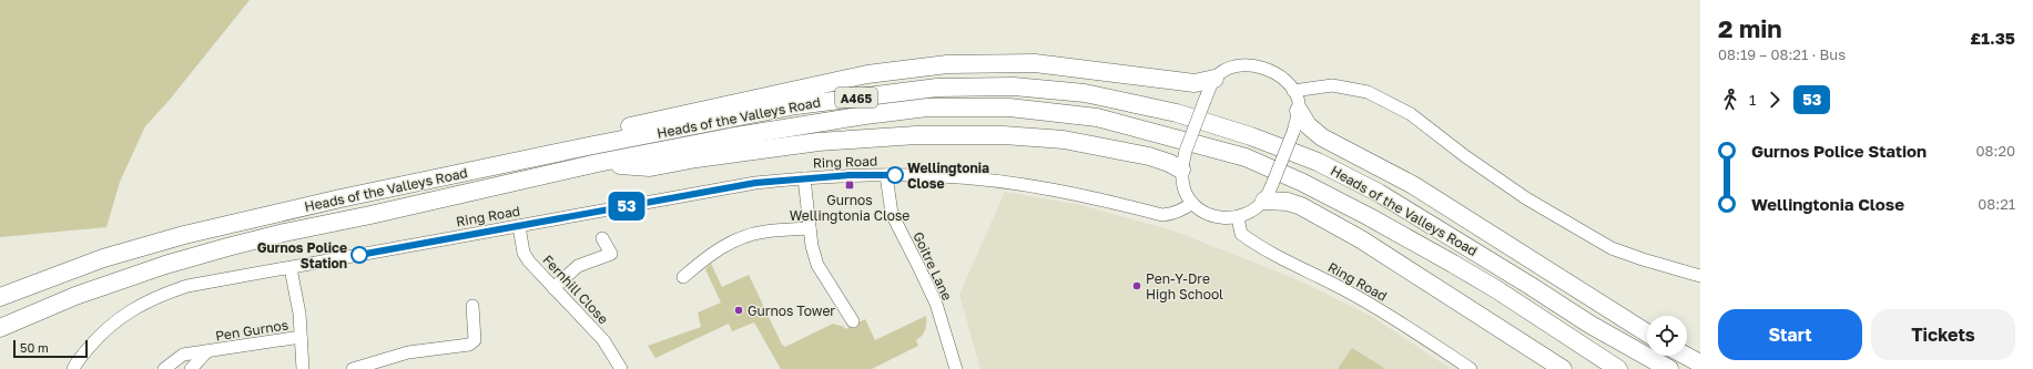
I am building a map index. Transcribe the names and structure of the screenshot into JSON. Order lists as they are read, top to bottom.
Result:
{
  "streets": {
    "highway": ["A465", "Heads of the Valleys Road"],
    "street": [
      "Ring Road",
      "Goitre Lane",
      "Fernhill Close",
      "Pen Gurnos"
    ]
  },
  "crossings": [
    ["Ring Road", "Goitre Lane"],
    ["Ring Road", "Fernhill Close"]
  ],
  "places": {
    "other": [
      "Wellingtonia Close",
      "Gurnos Police Station",
      "Pen-Y-Dre High School",
      "Gurnos Tower"
    ],
    "transit": ["Gurnos Wellingtonia Close"]
  },
  "lines": ["bus line 53"],
  "scale_bar": "50 m",
  "page": {
    "on_map": "53",
    "heading": ["2 min", "08:19 – 08:21 · Bus", "£1.35"],
    "legs": ["1", "53"],
    "list": [
      {
        "name": "Gurnos Police Station",
        "value": "08:20"
      },
      {
        "name": "Wellingtonia Close",
        "value": "08:21"
      }
    ],
    "buttons": ["Start", "Tickets"],
    "scale": "50 m"
  }
}
